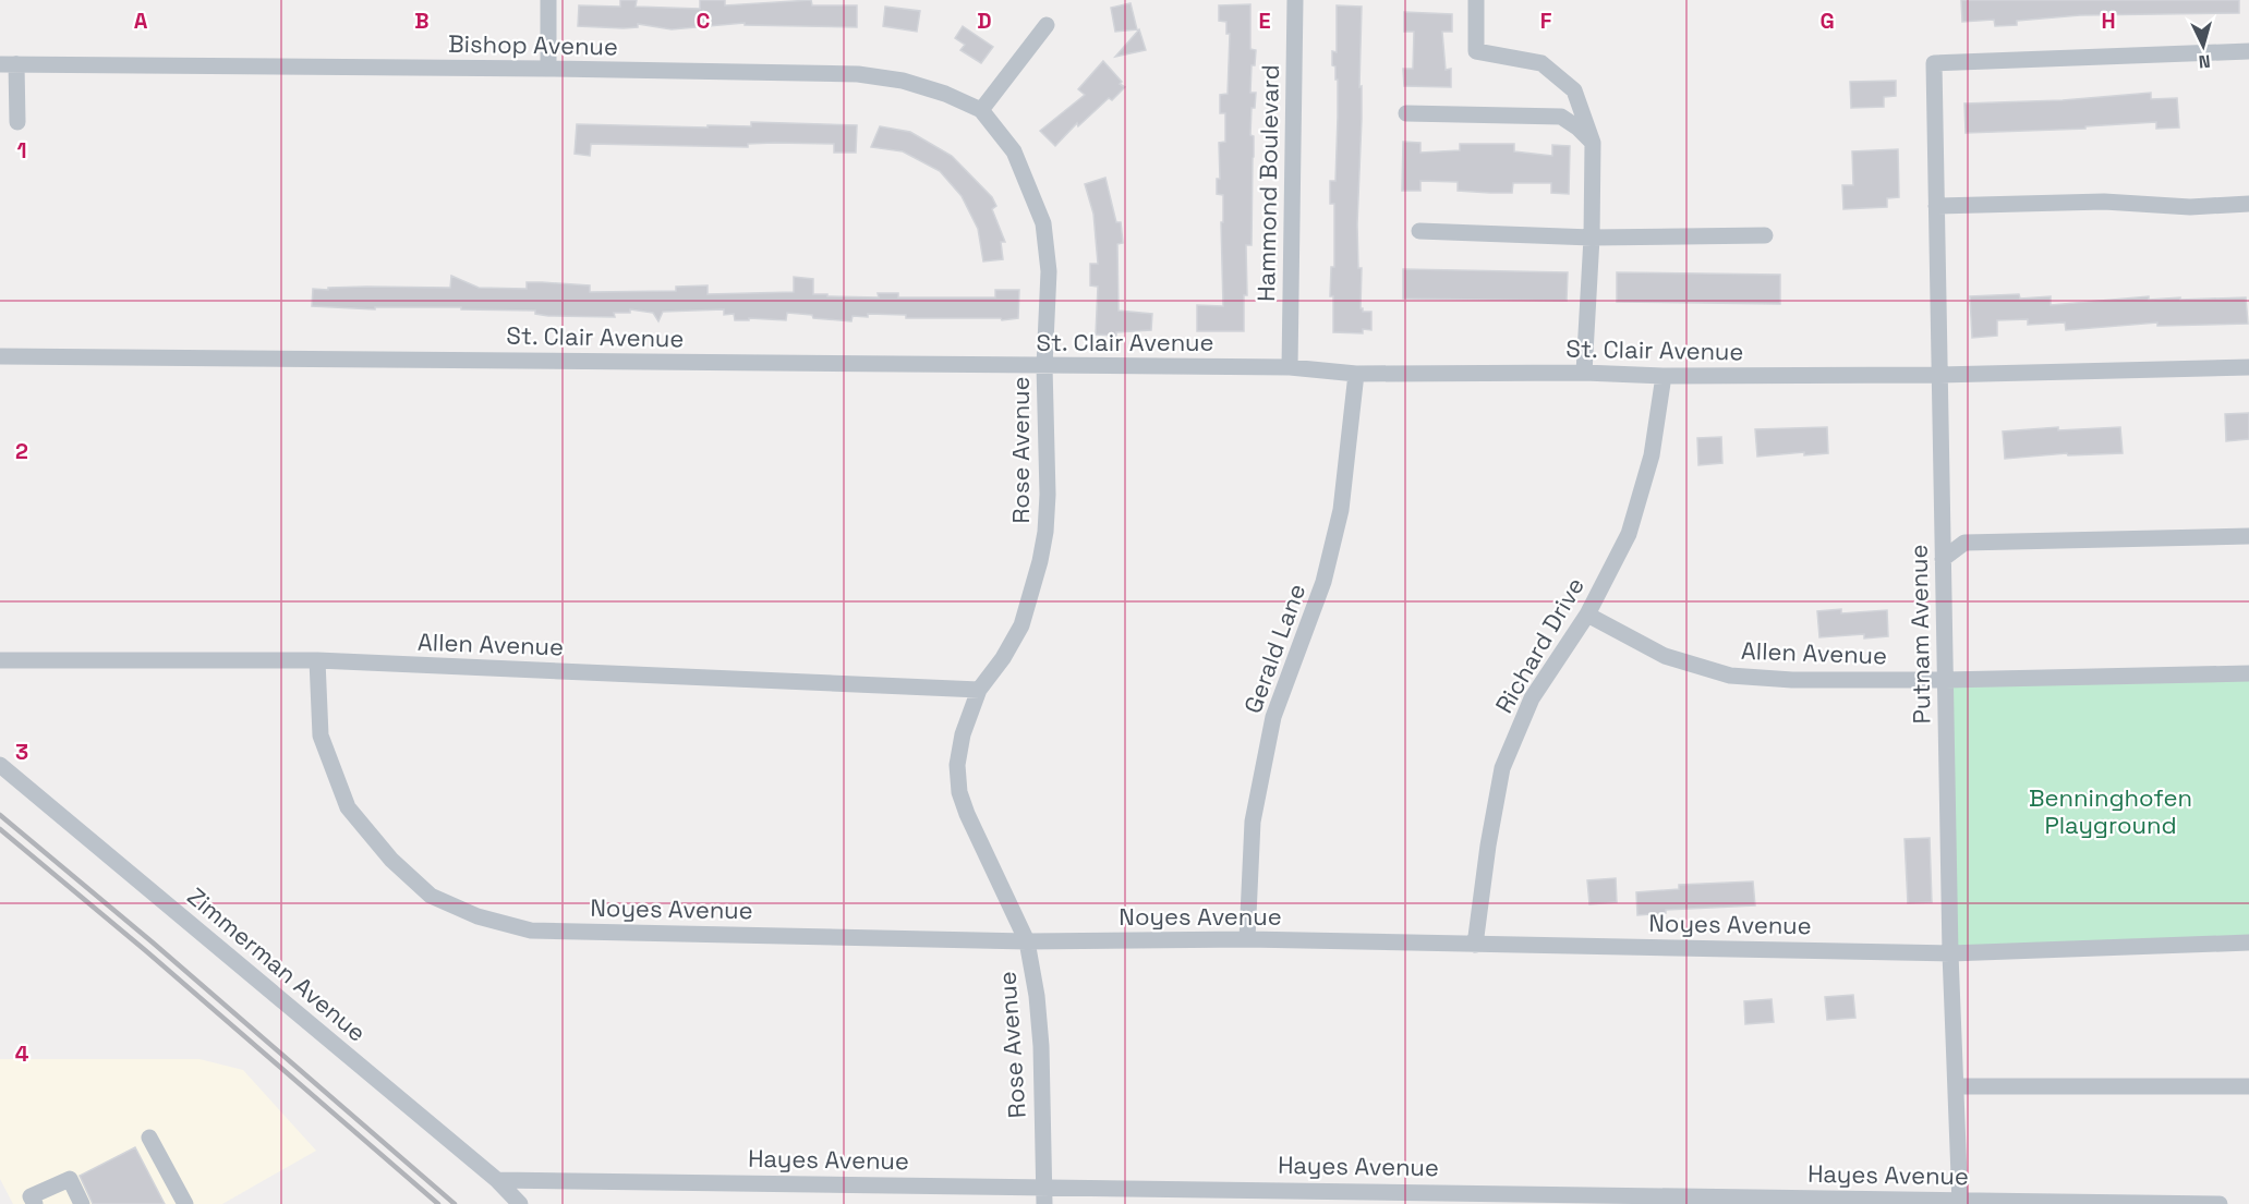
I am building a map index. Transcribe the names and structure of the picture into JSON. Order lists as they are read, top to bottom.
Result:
{
  "streets": {
    "street": [
      "Bishop Avenue",
      "Hammond Boulevard",
      "St. Clair Avenue",
      "Rose Avenue",
      "Putnam Avenue",
      "Allen Avenue",
      "Richard Drive",
      "Gerald Lane",
      "Noyes Avenue",
      "Zimmerman Avenue",
      "Hayes Avenue"
    ]
  },
  "crossings": [
    ["Bishop Avenue", "Rose Avenue"],
    ["Hammond Boulevard", "St. Clair Avenue"],
    ["St. Clair Avenue", "Rose Avenue"],
    ["St. Clair Avenue", "Putnam Avenue"],
    ["St. Clair Avenue", "Richard Drive"],
    ["St. Clair Avenue", "Gerald Lane"],
    ["Rose Avenue", "Allen Avenue"],
    ["Rose Avenue", "Noyes Avenue"],
    ["Rose Avenue", "Hayes Avenue"],
    ["Putnam Avenue", "Allen Avenue"],
    ["Putnam Avenue", "Noyes Avenue"],
    ["Putnam Avenue", "Hayes Avenue"],
    ["Allen Avenue", "Richard Drive"],
    ["Allen Avenue", "Noyes Avenue"],
    ["Richard Drive", "Noyes Avenue"],
    ["Gerald Lane", "Noyes Avenue"],
    ["Zimmerman Avenue", "Hayes Avenue"]
  ],
  "parks": ["Benninghofen Playground"],
  "north": "bottom",
  "grid": {
    "columns": [
      "A",
      "B",
      "C",
      "D",
      "E",
      "F",
      "G",
      "H"
    ],
    "rows": [
      "1",
      "2",
      "3",
      "4"
    ]
  }
}
